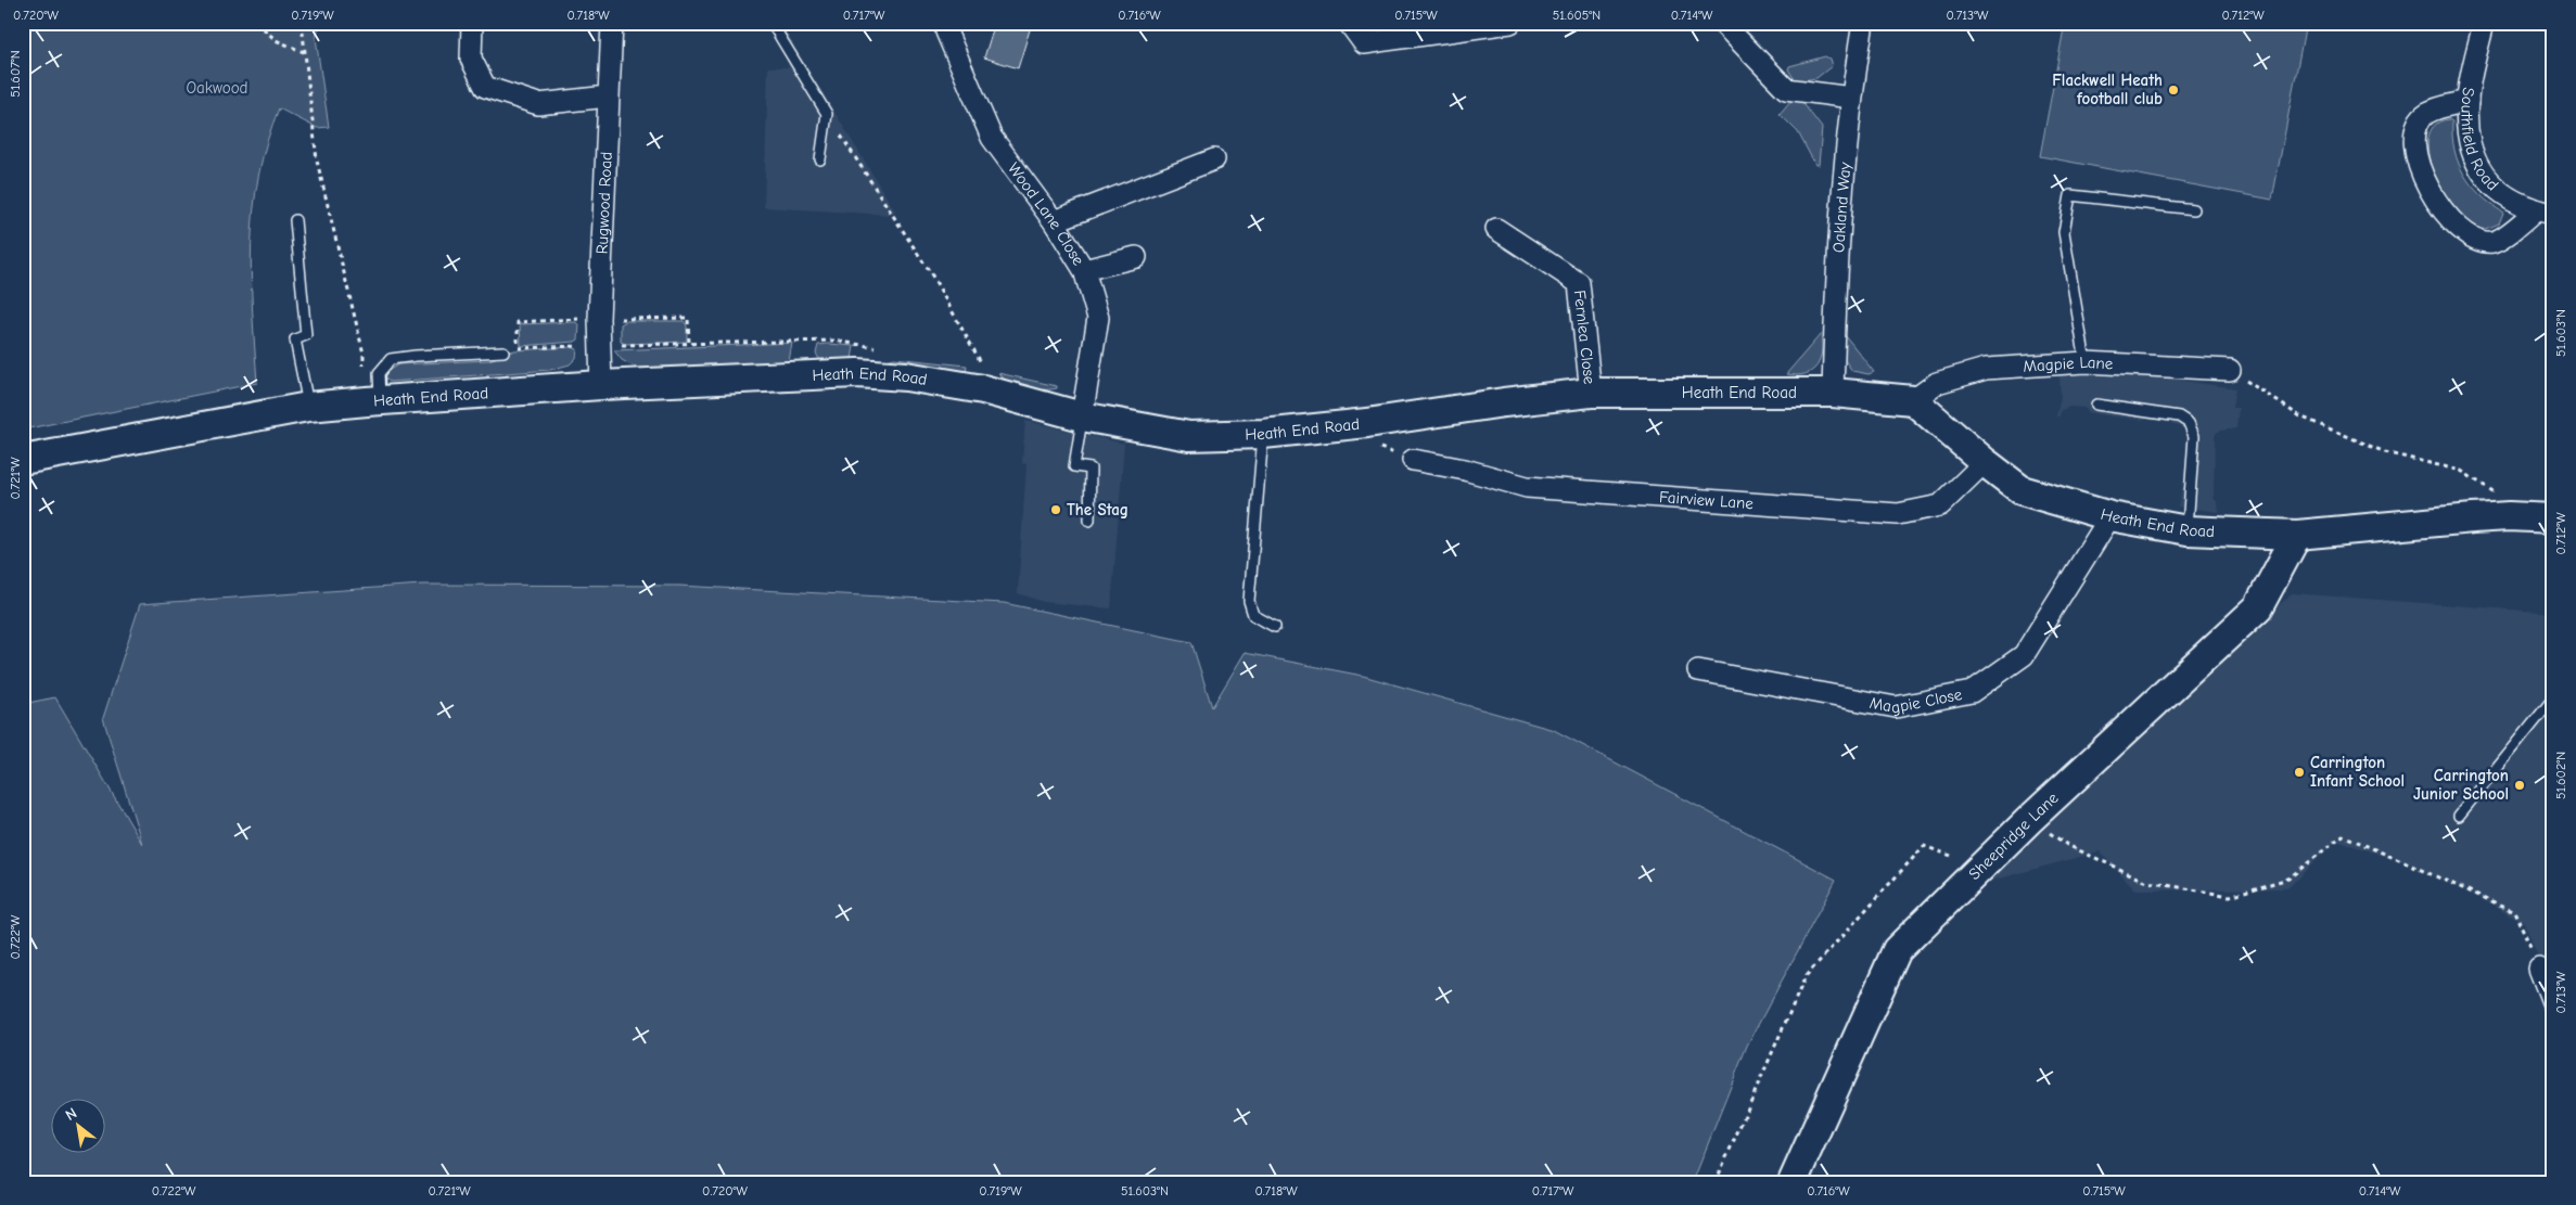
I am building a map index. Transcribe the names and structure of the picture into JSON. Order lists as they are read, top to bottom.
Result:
{
  "streets": {
    "street": [
      "Southfield Road",
      "Rugwood Road",
      "Oakland Way",
      "Wood Lane Close",
      "Fernlea Close",
      "Magpie Lane",
      "Heath End Road",
      "Fairview Lane",
      "Magpie Close",
      "Sheepridge Lane"
    ]
  },
  "crossings": [
    ["Rugwood Road", "Heath End Road"],
    ["Oakland Way", "Heath End Road"],
    ["Wood Lane Close", "Heath End Road"],
    ["Fernlea Close", "Heath End Road"],
    ["Magpie Lane", "Heath End Road"],
    ["Heath End Road", "Fairview Lane"],
    ["Heath End Road", "Magpie Close"],
    ["Heath End Road", "Sheepridge Lane"]
  ],
  "parks": ["Oakwood"],
  "places": [
    "Flackwell Heath football club",
    "The Stag",
    "Carrington Infant School",
    "Carrington Junior School"
  ],
  "north": "top left",
  "coordinates": [
    "0.720°W",
    "0.719°W",
    "0.718°W",
    "0.717°W",
    "0.716°W",
    "0.715°W",
    "51.605°N",
    "0.714°W",
    "0.713°W",
    "0.712°W",
    "51.607°N",
    "51.603°N",
    "0.721°W",
    "51.602°N",
    "0.722°W"
  ]
}
